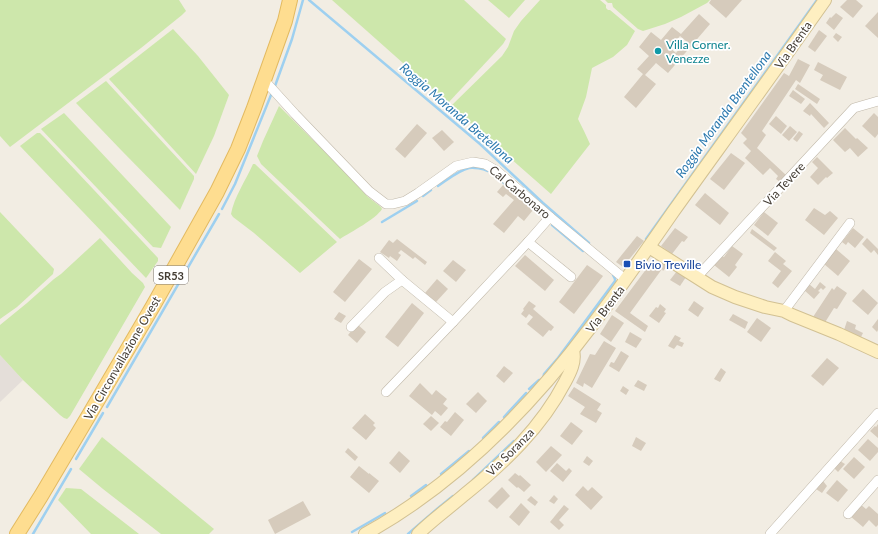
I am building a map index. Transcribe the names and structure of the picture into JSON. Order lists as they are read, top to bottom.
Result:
{
  "streets": {
    "main road": ["SR53", "Via Circonvallazione Ovest"],
    "street": [
      "Via Brenta",
      "Via Tevere",
      "Cal Carbonaro",
      "Via Soranza"
    ]
  },
  "crossings": [
    ["Via Brenta", "Cal Carbonaro"],
    ["Via Brenta", "Via Soranza"],
    ["Cal Carbonaro", "Via Circonvallazione Ovest"]
  ],
  "water": ["Roggia Moranda Bretellona", "Roggia Moranda Brentellona"],
  "places": {
    "other": ["Villa Corner. Venezze"],
    "transit": ["Bivio Treville"]
  }
}
